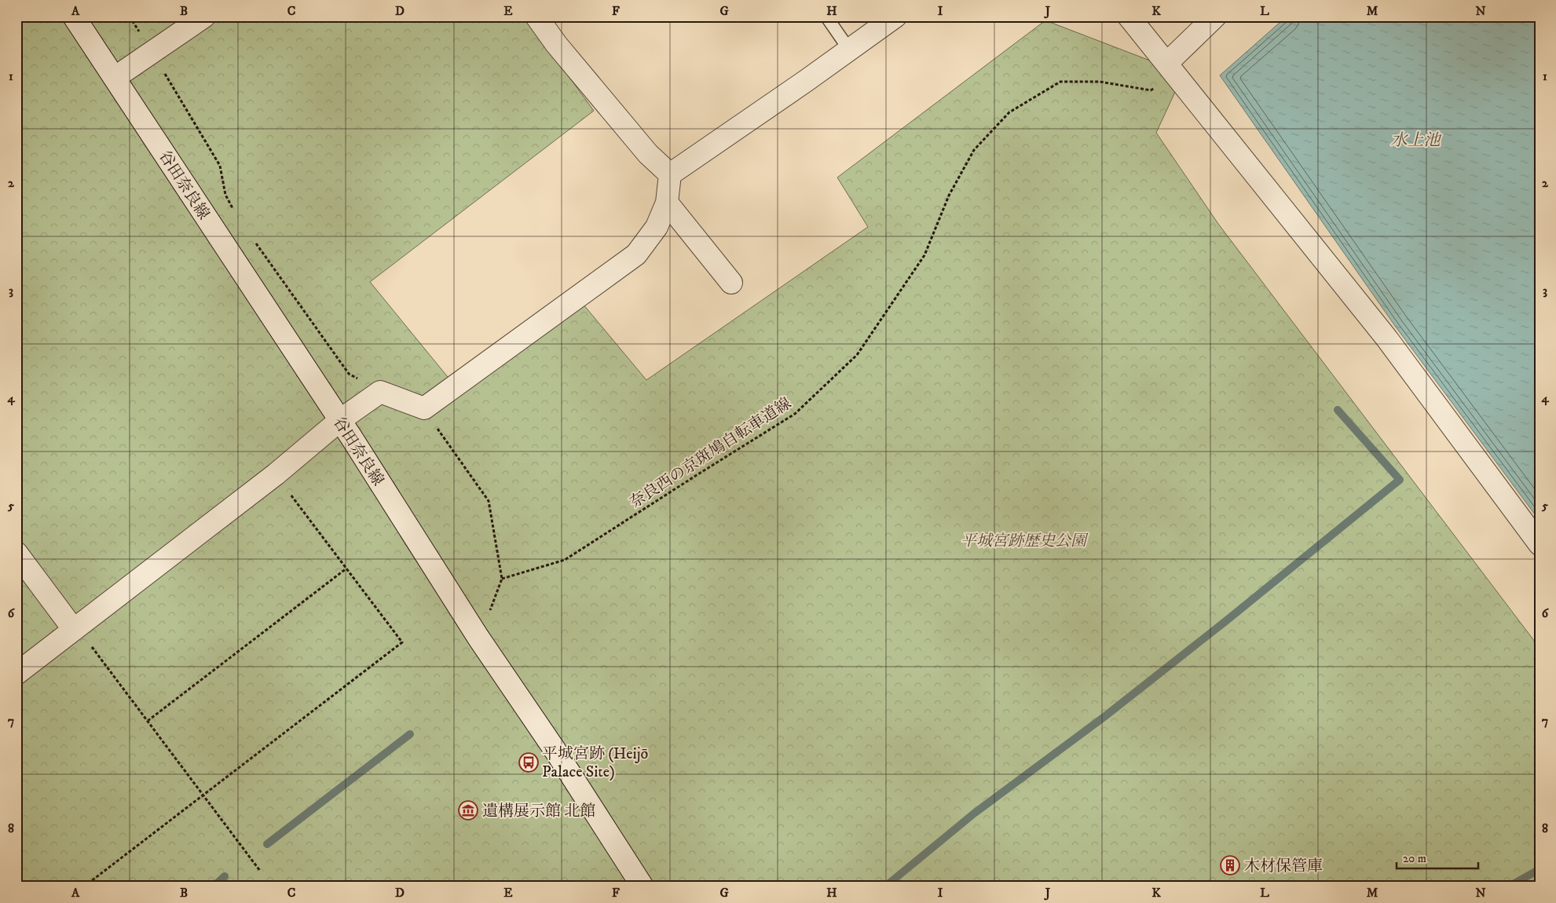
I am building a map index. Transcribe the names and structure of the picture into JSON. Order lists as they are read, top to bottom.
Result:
{
  "streets": {
    "street": ["谷田奈良線"],
    "path": ["奈良西の京斑鳩自転車道線"]
  },
  "water": ["水上池"],
  "parks": ["平城宮跡歴史公園"],
  "places": {
    "bus stop": ["平城宮跡 (Heijō Palace Site)"],
    "museum": ["遺構展示館 北館"],
    "building": ["木材保管庫"]
  },
  "scale_bar": "20 m",
  "grid": {
    "columns": [
      "A",
      "B",
      "C",
      "D",
      "E",
      "F",
      "G",
      "H",
      "I",
      "J",
      "K",
      "L",
      "M",
      "N"
    ],
    "rows": [
      "1",
      "2",
      "3",
      "4",
      "5",
      "6",
      "7",
      "8"
    ]
  }
}
